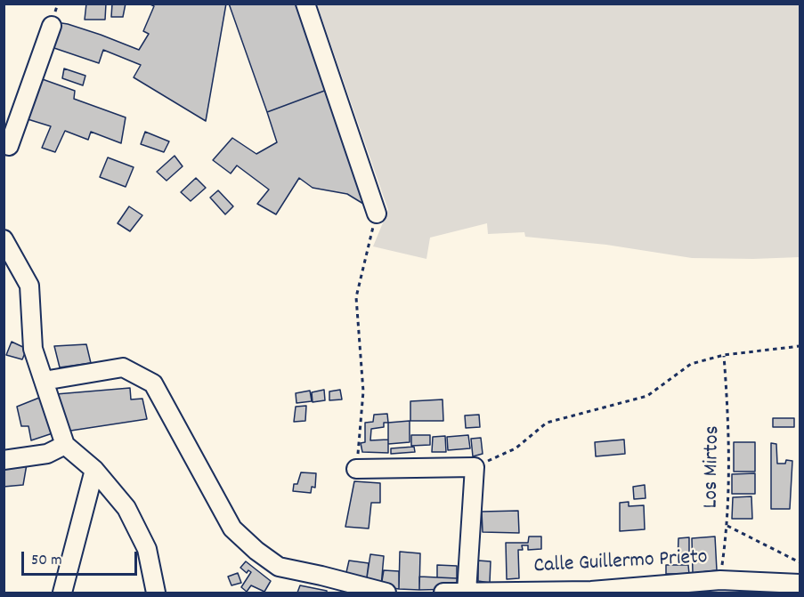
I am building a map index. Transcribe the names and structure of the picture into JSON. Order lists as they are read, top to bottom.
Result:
{
  "streets": {
    "street": ["Calle Guillermo Prieto"],
    "path": ["Los Mirtos"]
  },
  "crossings": [
    ["Los Mirtos", "Calle Guillermo Prieto"]
  ],
  "scale_bar": "50 m"
}
